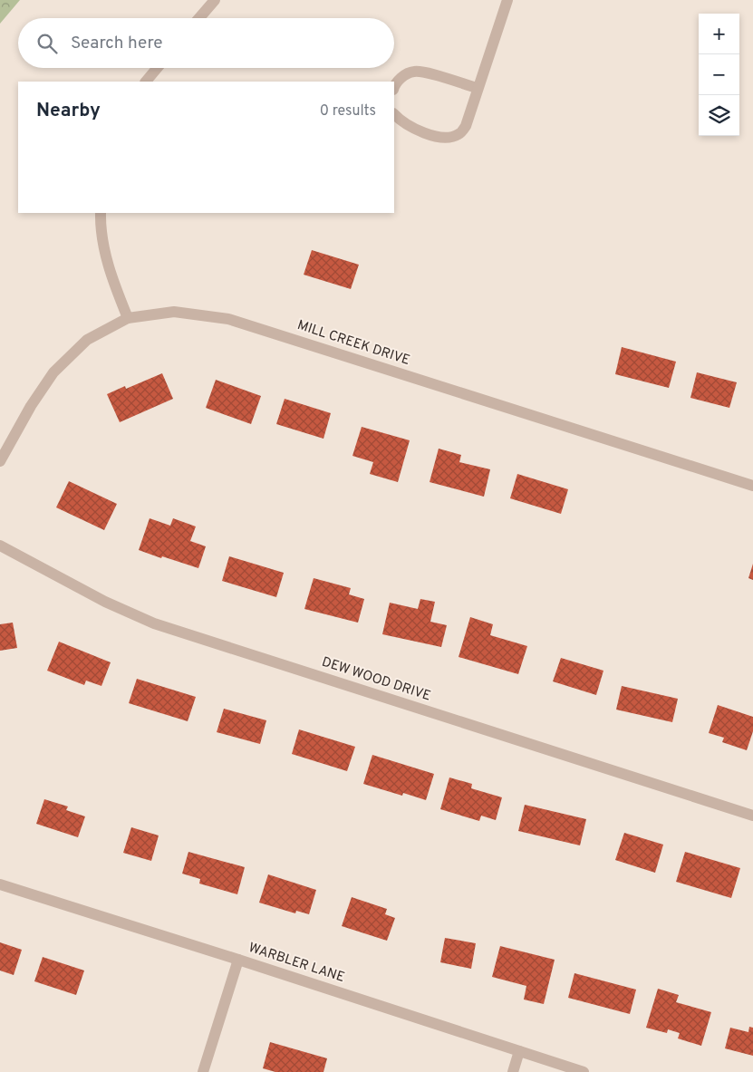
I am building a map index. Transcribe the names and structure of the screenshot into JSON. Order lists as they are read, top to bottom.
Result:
{
  "streets": {
    "street": ["MILL CREEK DRIVE", "DEW WOOD DRIVE", "WARBLER LANE"]
  },
  "page": {
    "map_buttons": ["+", "−"],
    "search": "Search here",
    "heading": ["Nearby", "0 results"]
  }
}
